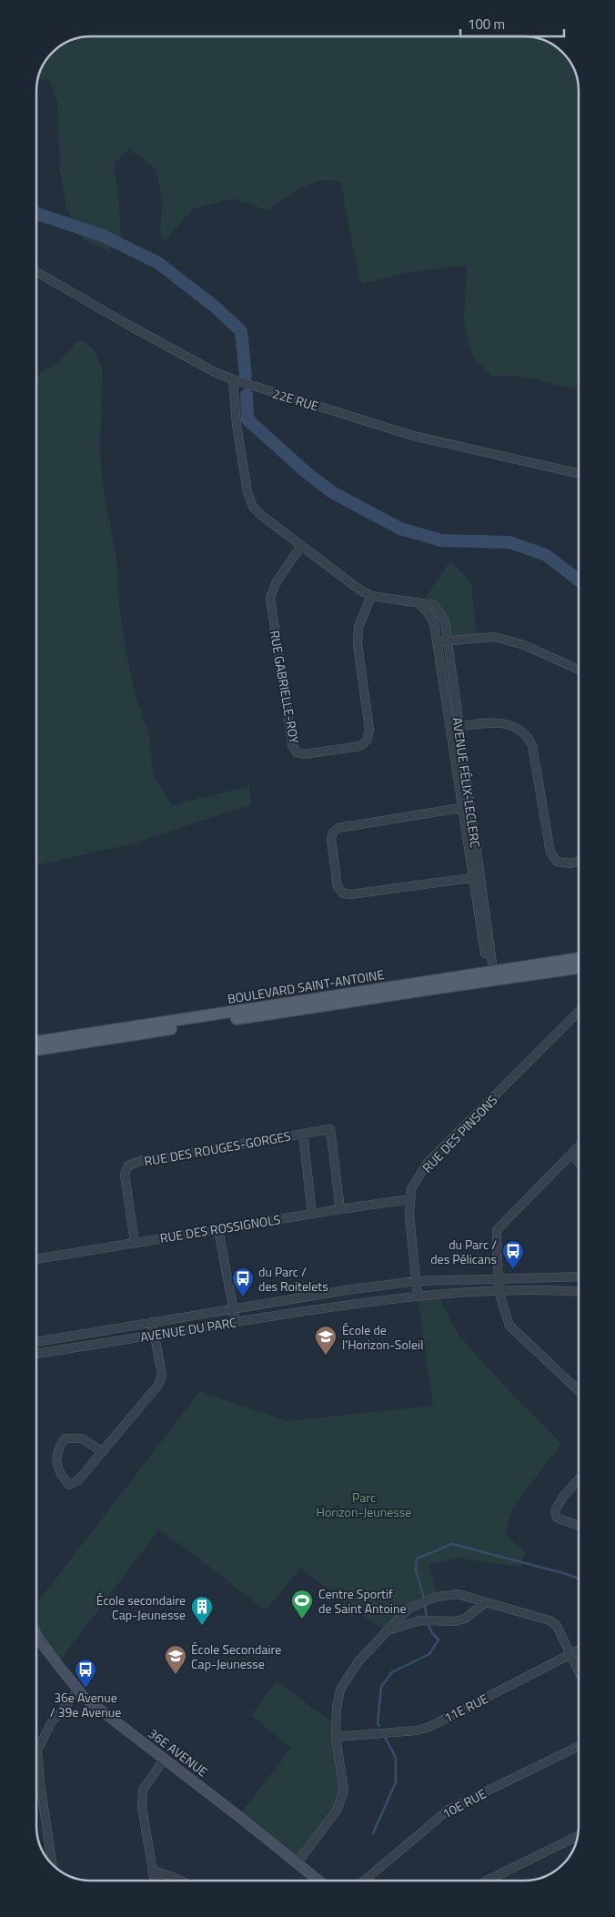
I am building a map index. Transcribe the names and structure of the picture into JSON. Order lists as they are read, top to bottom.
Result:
{
  "streets": {
    "main road": ["BOULEVARD SAINT-ANTOINE"],
    "street": [
      "22E RUE",
      "RUE GABRIELLE-ROY",
      "AVENUE FÉLIX-LECLERC",
      "RUE DES PINSONS",
      "RUE DES ROUGES-GORGES",
      "RUE DES ROSSIGNOLS",
      "AVENUE DU PARC",
      "11E RUE",
      "36E AVENUE",
      "10E RUE"
    ]
  },
  "crossings": [
    ["22E RUE", "AVENUE FÉLIX-LECLERC"],
    ["RUE GABRIELLE-ROY", "AVENUE FÉLIX-LECLERC"],
    ["AVENUE FÉLIX-LECLERC", "BOULEVARD SAINT-ANTOINE"],
    ["RUE DES PINSONS", "RUE DES ROSSIGNOLS"],
    ["RUE DES PINSONS", "AVENUE DU PARC"],
    ["RUE DES ROUGES-GORGES", "RUE DES ROSSIGNOLS"]
  ],
  "parks": ["Parc Horizon-Jeunesse"],
  "places": {
    "bus stop": ["du Parc / des Pélicans", "du Parc / des Roitelets", "36e Avenue / 39e Avenue"],
    "school or university": ["École de l'Horizon-Soleil", "École Secondaire Cap-Jeunesse"],
    "sports": ["Centre Sportif de Saint Antoine"],
    "building": ["École secondaire Cap-Jeunesse"]
  },
  "scale_bar": "100 m"
}
